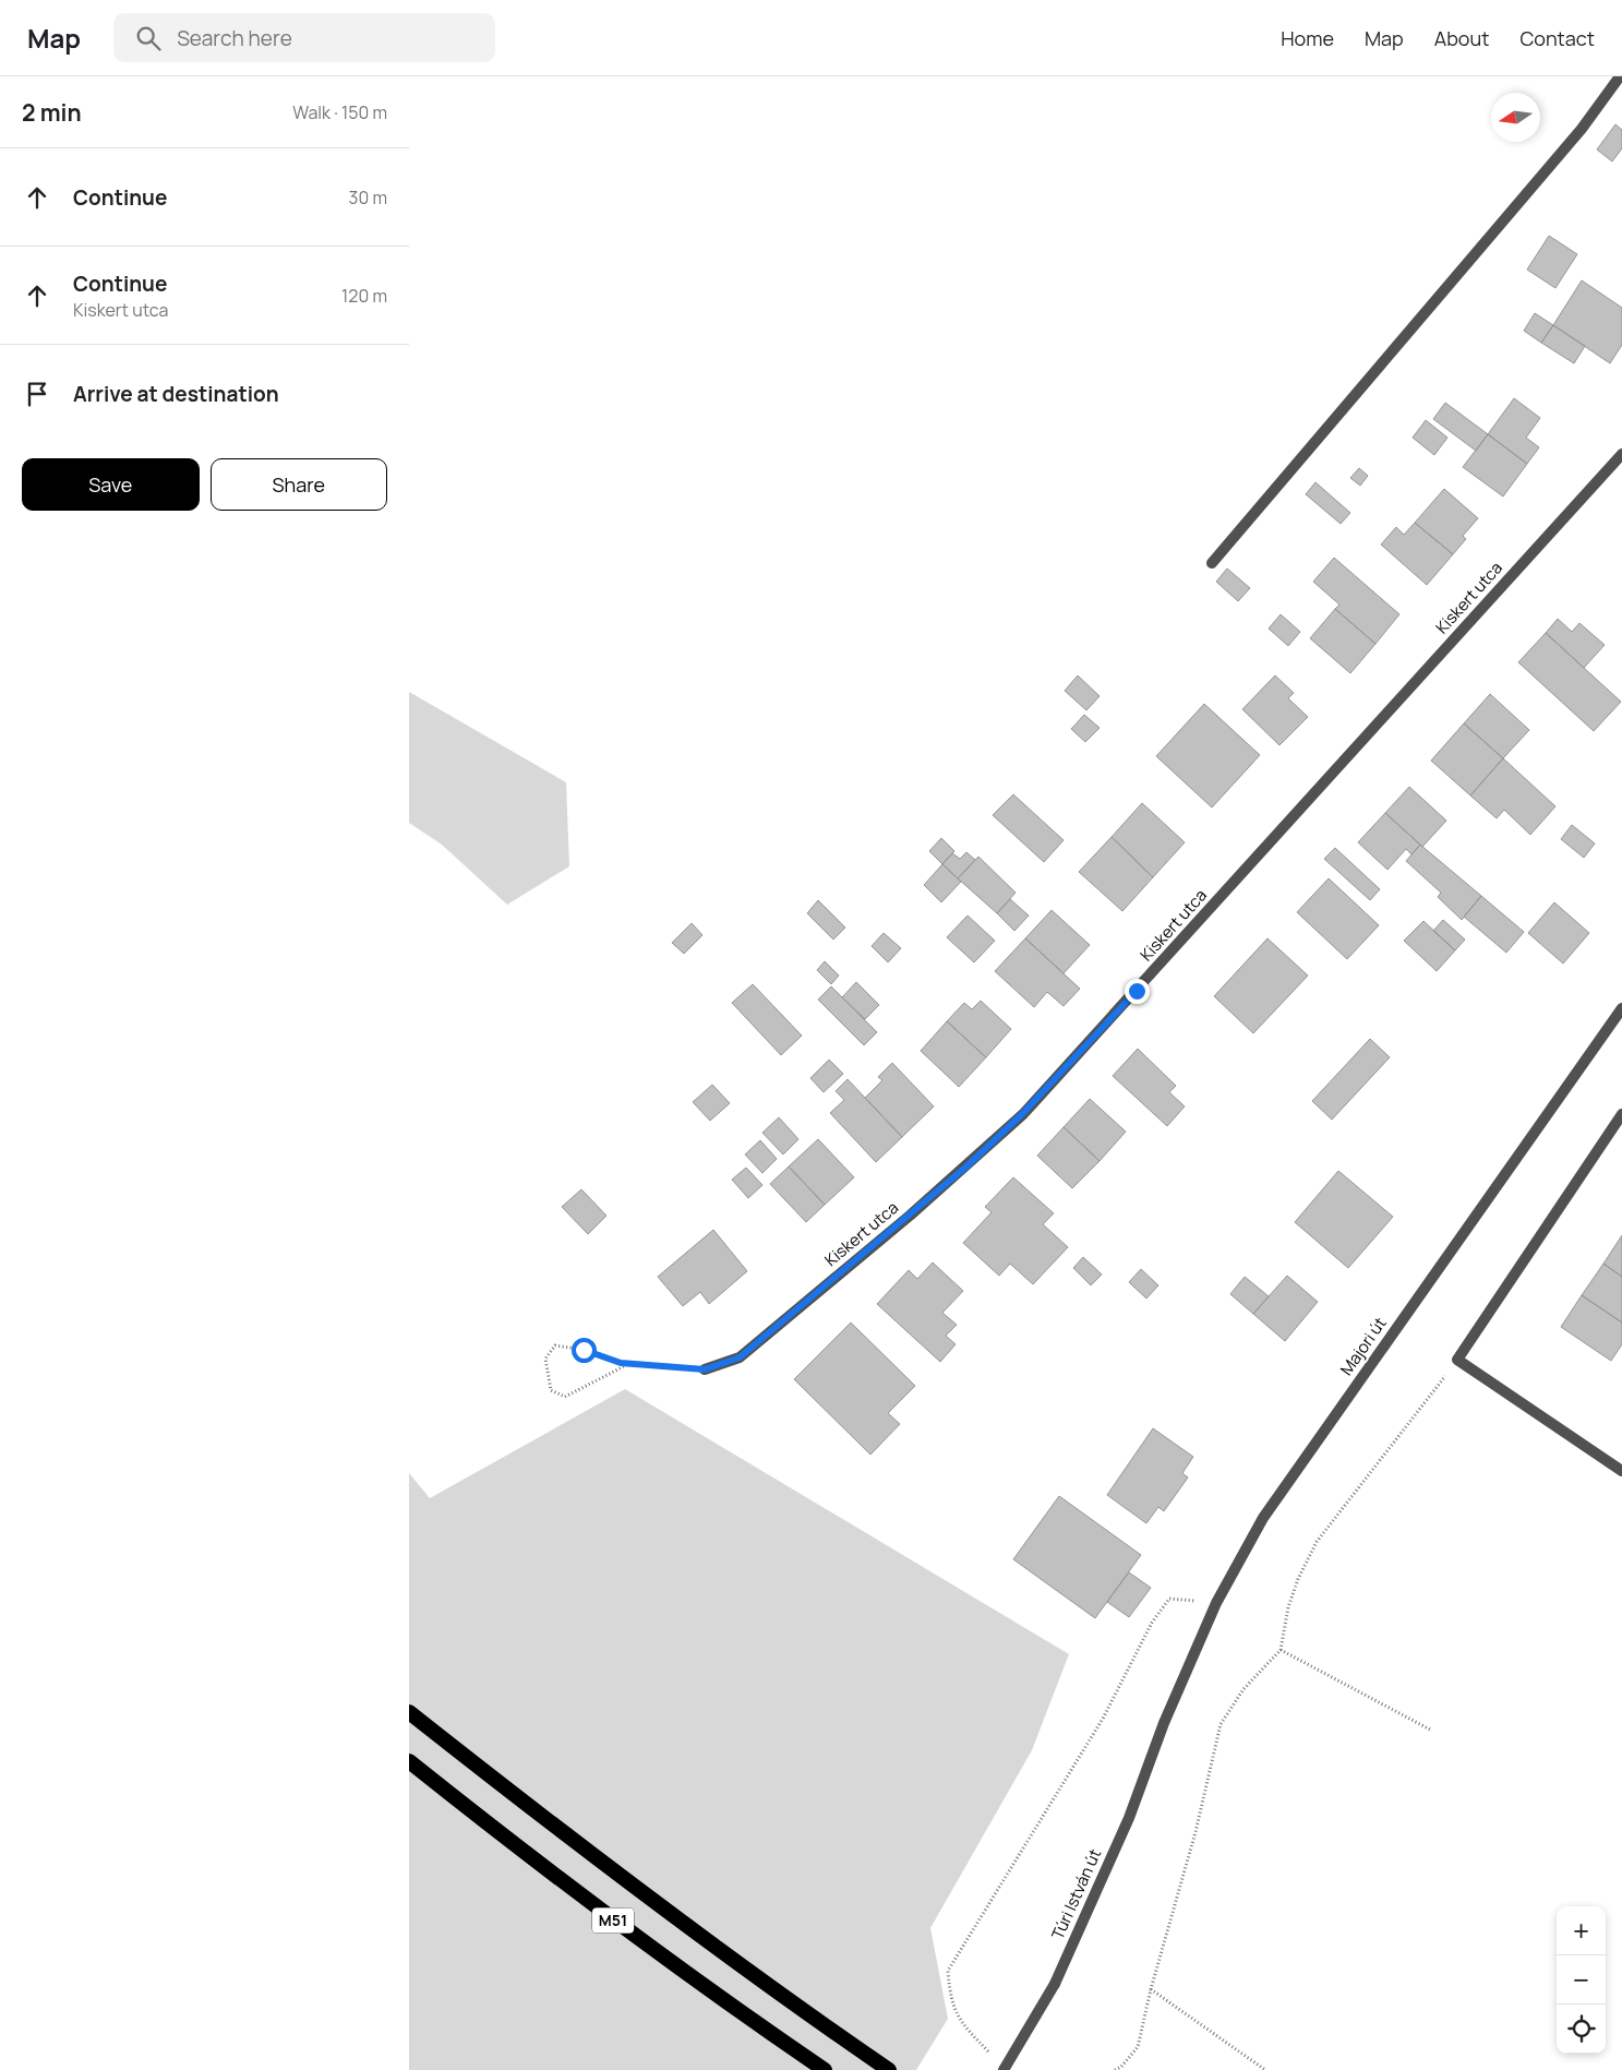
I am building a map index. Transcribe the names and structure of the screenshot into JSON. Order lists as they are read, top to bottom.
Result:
{
  "streets": {
    "highway": ["M51"],
    "street": ["Kiskert utca", "Majori út", "Túri István út"]
  },
  "crossings": [
    ["Majori út", "Túri István út"]
  ],
  "north": "left",
  "page": {
    "header": "Map",
    "search": "Search here",
    "nav": [
      "Home",
      "Map",
      "About",
      "Contact"
    ],
    "heading": ["2 min", "Walk · 150 m"],
    "list": [
      ["Continue", "30 m"],
      ["Continue", "Kiskert utca", "120 m"],
      "Arrive at destination"
    ],
    "buttons": ["Save", "Share"],
    "map_buttons": ["+", "−"]
  }
}
